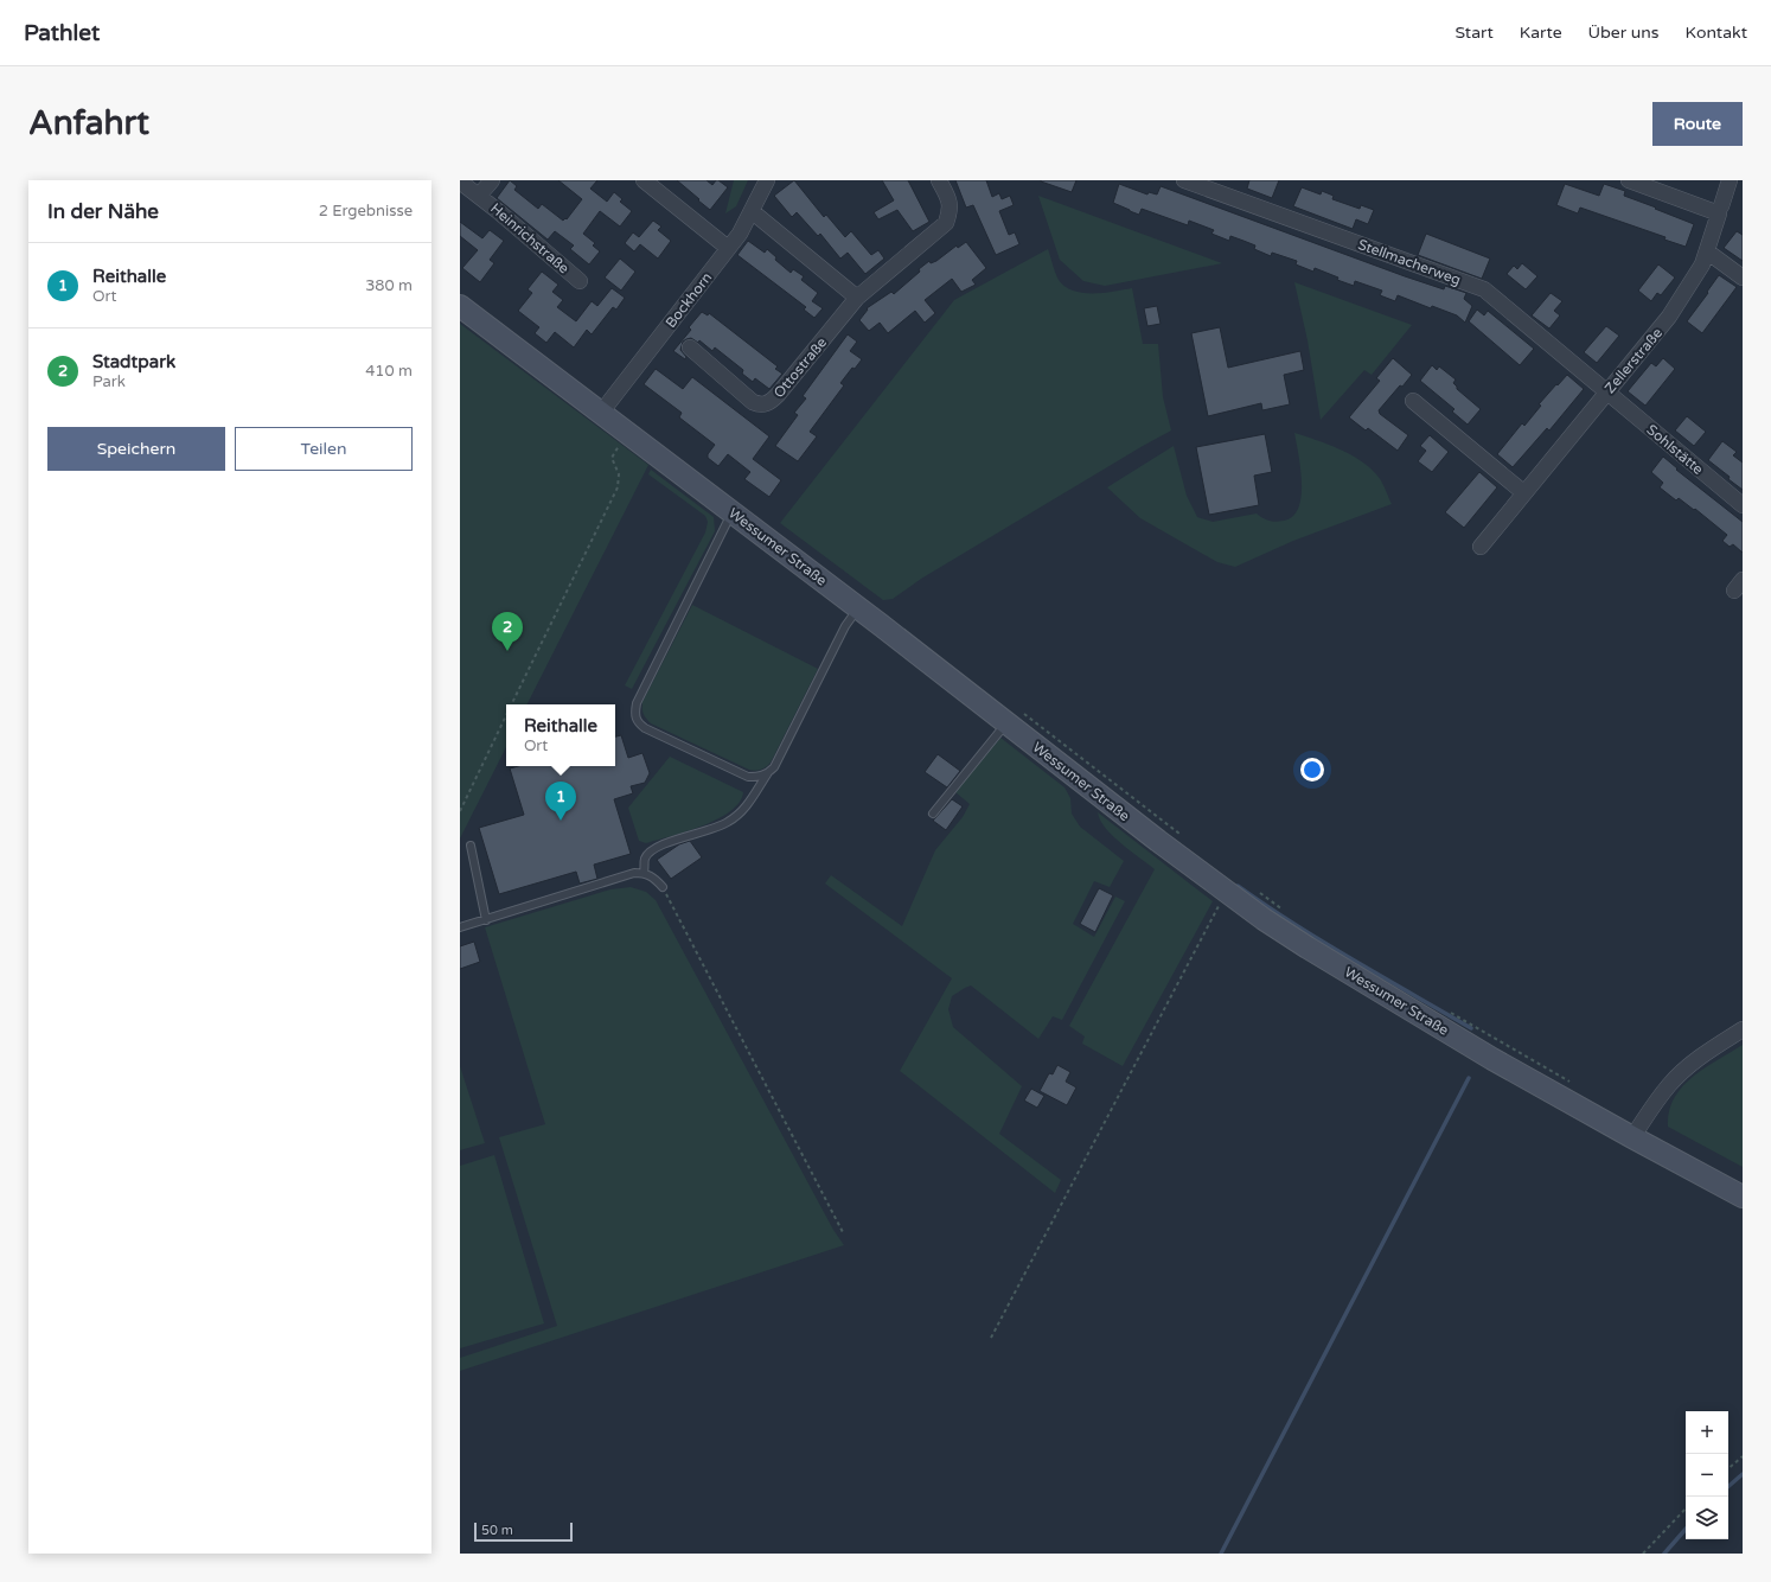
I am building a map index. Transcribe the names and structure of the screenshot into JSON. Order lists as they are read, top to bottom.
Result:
{
  "streets": {
    "main road": ["Wessumer Straße"],
    "street": [
      "Heinrichstraße",
      "Stellmacherweg",
      "Bockhorn",
      "Zellerstraße",
      "Ottostraße",
      "Sohlstätte"
    ]
  },
  "crossings": [
    ["Stellmacherweg", "Zellerstraße"],
    ["Stellmacherweg", "Sohlstätte"],
    ["Bockhorn", "Wessumer Straße"],
    ["Zellerstraße", "Sohlstätte"]
  ],
  "scale_bar": "50 m",
  "page": {
    "header": "Pathlet",
    "nav": [
      "Start",
      "Karte",
      "Über uns",
      "Kontakt"
    ],
    "buttons": [
      "Route",
      ["Speichern", "Teilen"]
    ],
    "title": "Anfahrt",
    "heading": ["In der Nähe", "2 Ergebnisse"],
    "list": [
      {
        "mark": "1",
        "name": "Reithalle",
        "note": "Ort",
        "value": "380 m"
      },
      {
        "mark": "2",
        "name": "Stadtpark",
        "note": "Park",
        "value": "410 m"
      }
    ],
    "pins": ["2", "1"],
    "popup": ["Reithalle", "Ort"],
    "map_buttons": ["+", "−"],
    "scale": "50 m"
  }
}
